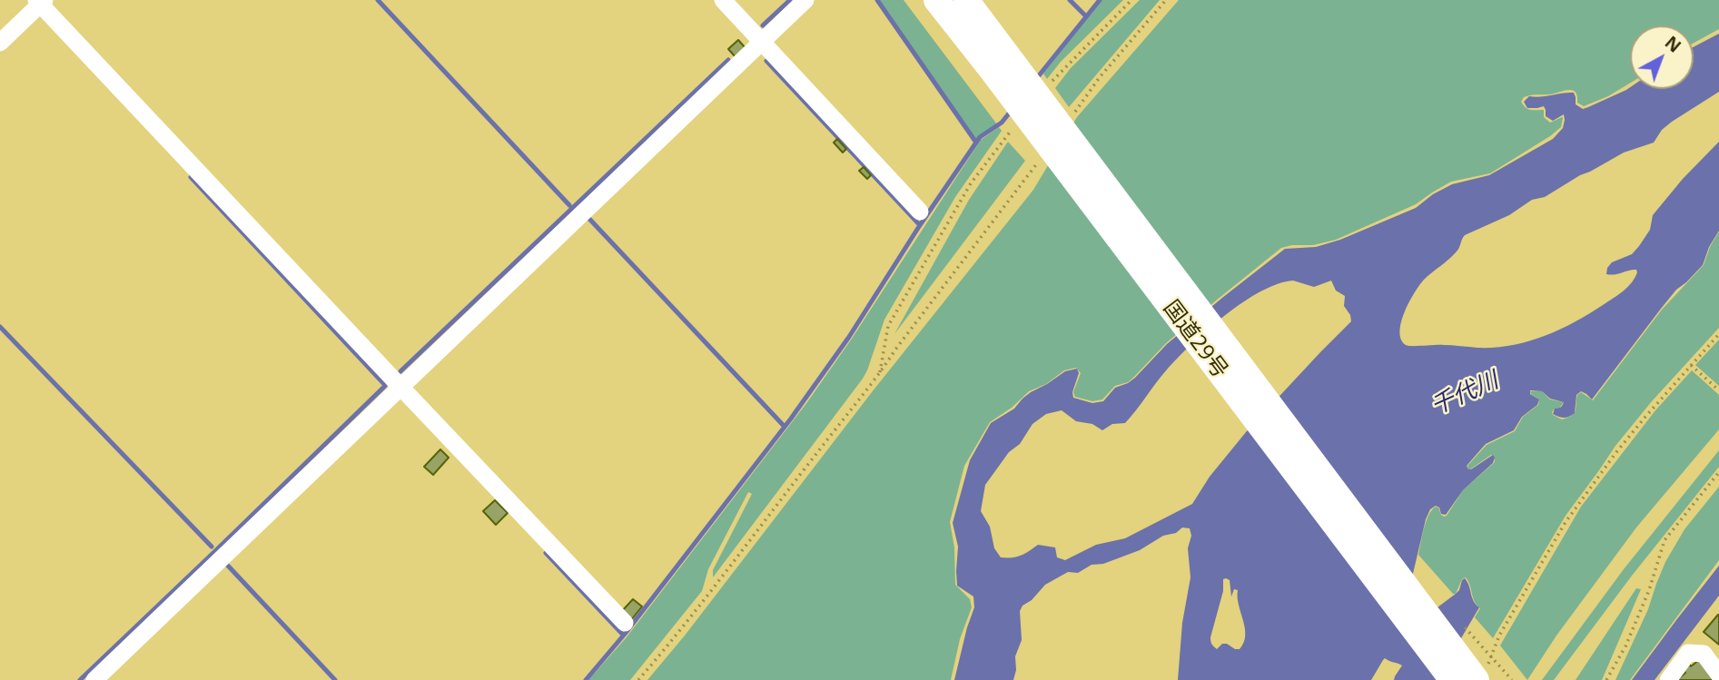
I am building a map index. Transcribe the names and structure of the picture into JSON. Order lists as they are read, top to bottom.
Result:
{
  "streets": {
    "highway": ["国道29号"]
  },
  "water": ["千代川"],
  "north": "top right"
}
